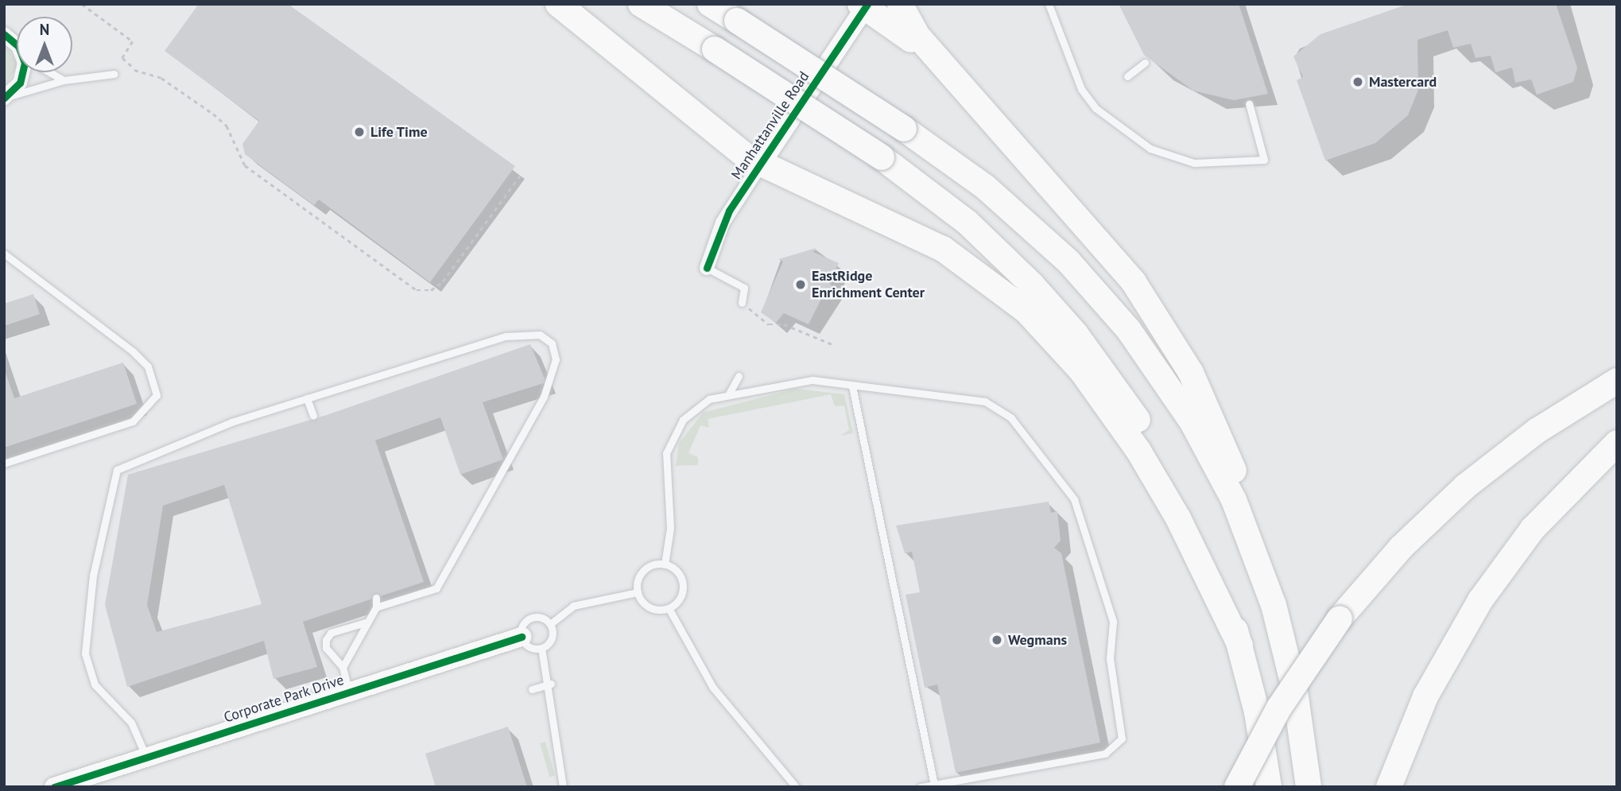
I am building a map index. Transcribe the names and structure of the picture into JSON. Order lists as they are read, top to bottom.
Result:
{
  "streets": {
    "street": ["Manhattanville Road", "Corporate Park Drive"]
  },
  "places": [
    "Mastercard",
    "Life Time",
    "EastRidge Enrichment Center",
    "Wegmans"
  ],
  "north": "top"
}
